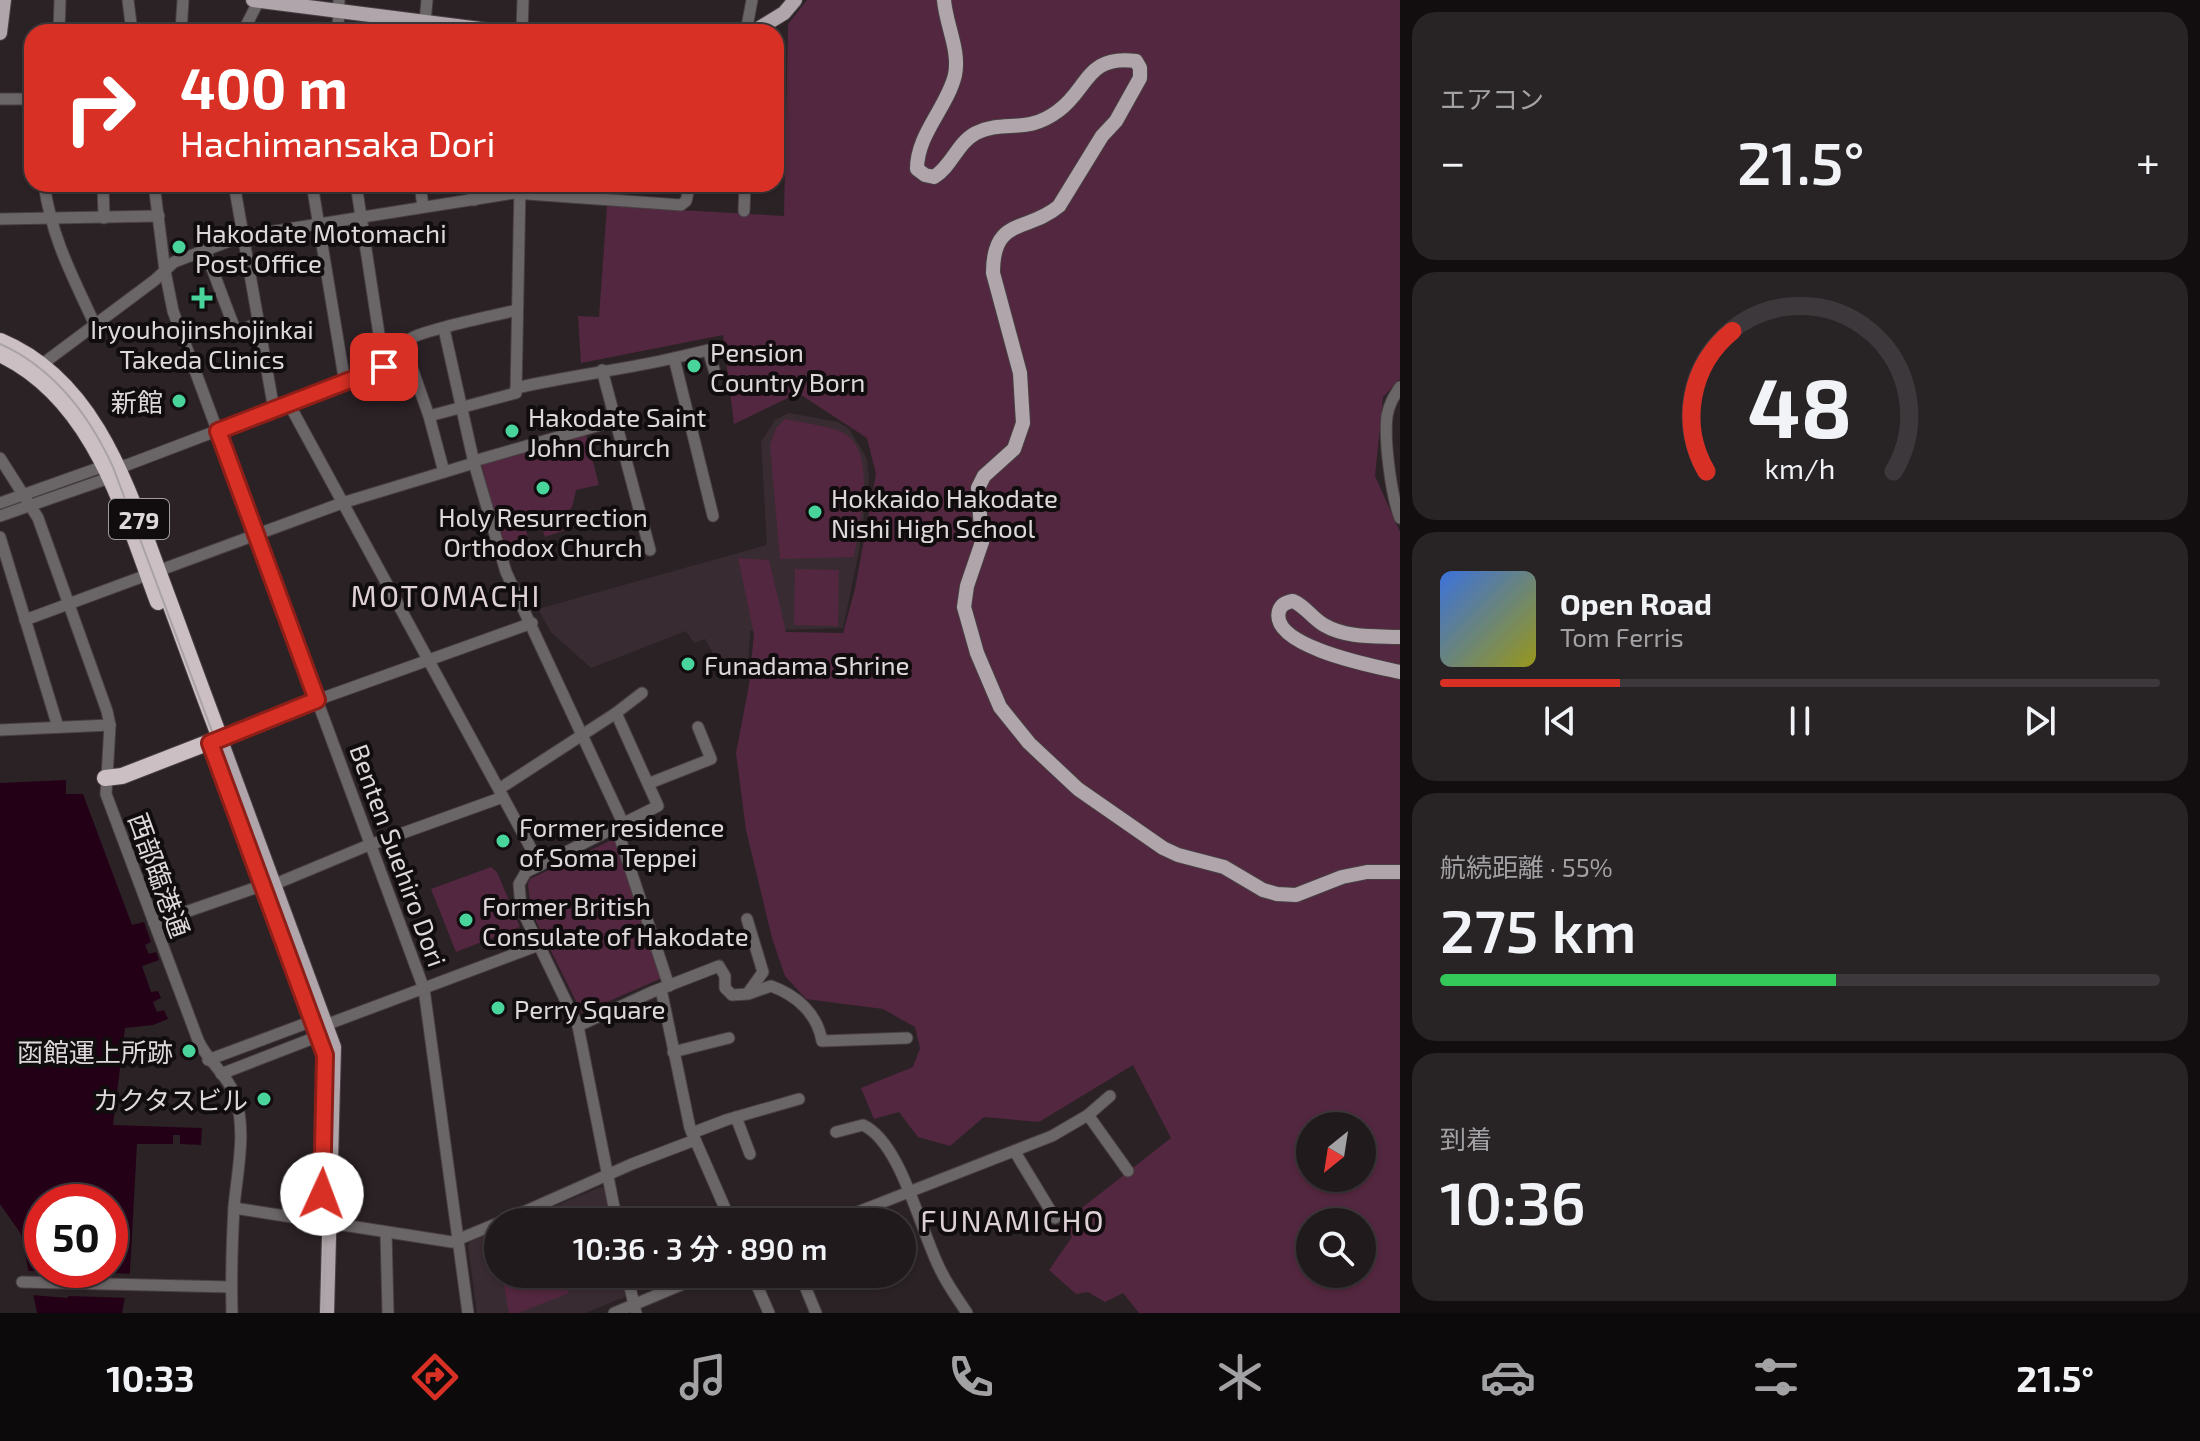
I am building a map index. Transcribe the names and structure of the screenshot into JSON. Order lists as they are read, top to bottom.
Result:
{
  "streets": {
    "highway": ["279"],
    "street": ["Benten Suehiro Dori", "西部臨港通"]
  },
  "districts": ["MOTOMACHI", "FUNAMICHO"],
  "places": {
    "other": [
      "Hakodate Motomachi Post Office",
      "Pension Country Born",
      "新館",
      "Hakodate Saint John Church",
      "Holy Resurrection Orthodox Church",
      "Hokkaido Hakodate Nishi High School",
      "Funadama Shrine",
      "Former residence of Soma Teppei",
      "Former British Consulate of Hakodate",
      "Perry Square",
      "函館運上所跡",
      "カクタスビル"
    ],
    "health": ["Iryouhojinshojinkai Takeda Clinics"]
  },
  "north": "bottom left",
  "page": {
    "tile": [
      "エアコン",
      ["航続距離 · 55%", "275 km"],
      ["到着", "10:36"]
    ],
    "turn": ["400 m", "Hachimansaka Dori"],
    "heat": ["−", "21.5°", "+"],
    "song": ["Open Road", "Tom Ferris"],
    "limit": "50",
    "trip": "10:36 · 3 分 · 890 m",
    "tabs": ["10:33", "21.5°"],
    "gauge": ["48", "km/h"]
  }
}
